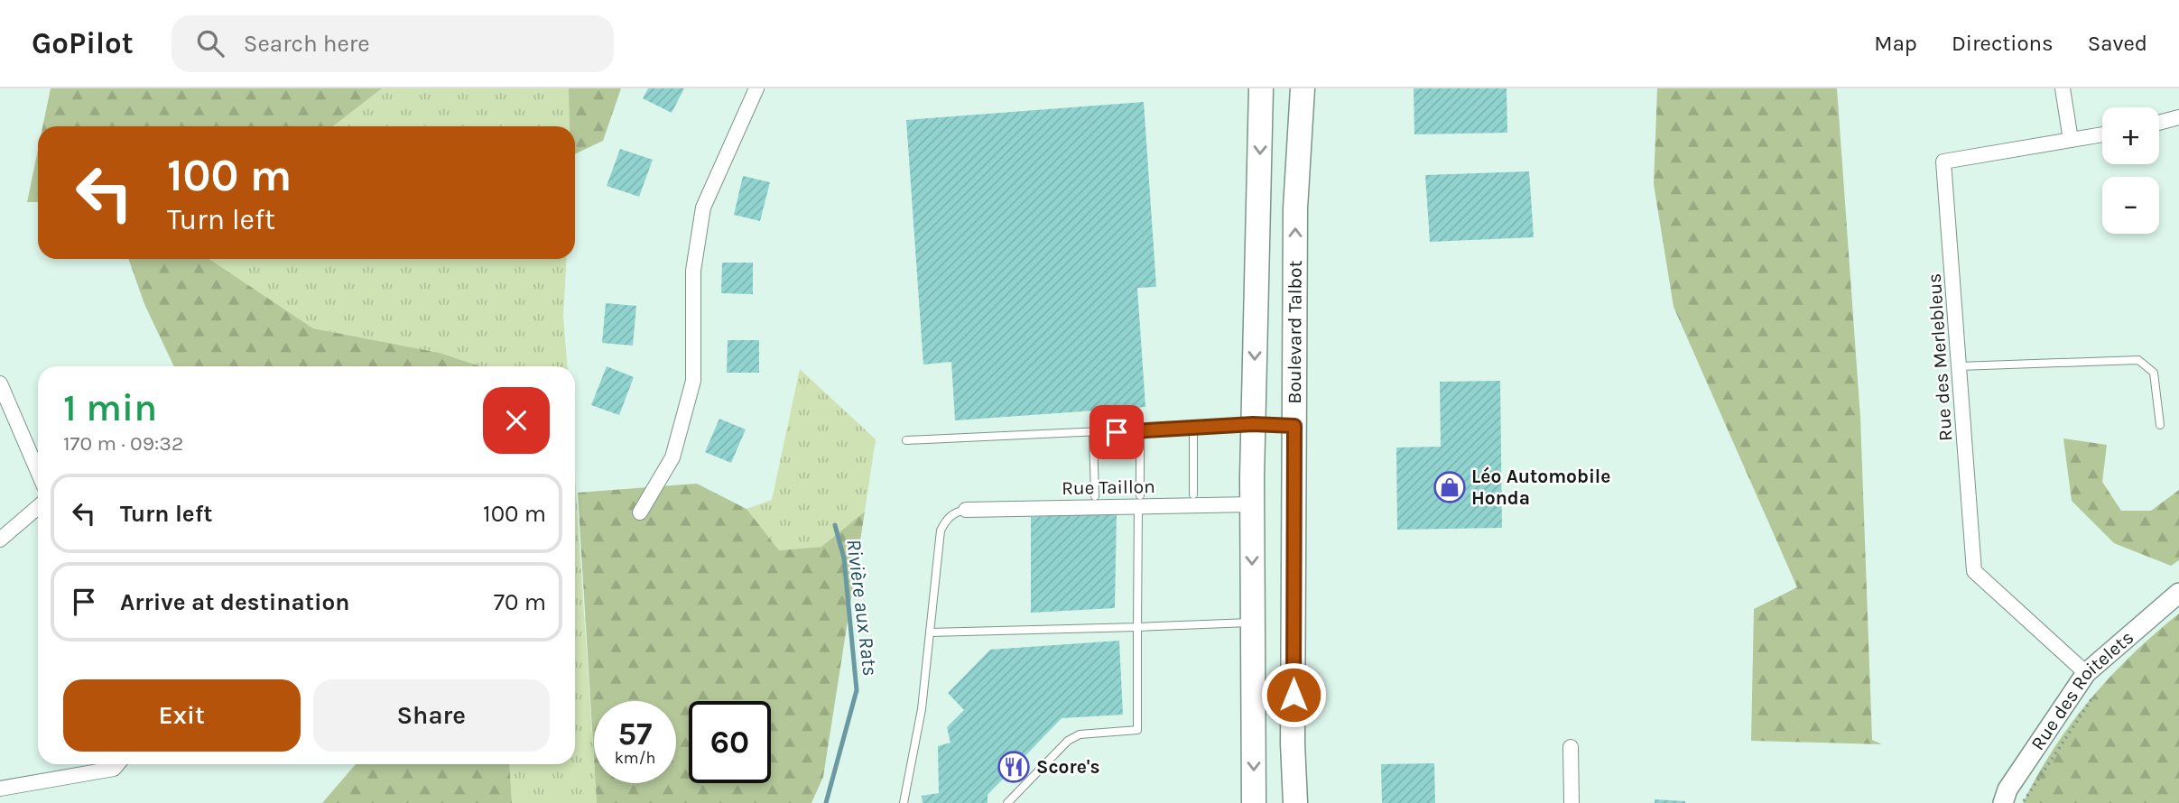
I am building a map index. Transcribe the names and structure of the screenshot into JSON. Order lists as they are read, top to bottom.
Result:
{
  "streets": {
    "main road": ["Boulevard Talbot"],
    "street": ["Rue des Merlebleus", "Rue Taillon", "Rue des Roitelets"]
  },
  "crossings": [
    ["Boulevard Talbot", "Rue Taillon"],
    ["Rue des Merlebleus", "Rue des Roitelets"]
  ],
  "water": ["Rivière aux Rats"],
  "places": {
    "shop": ["Léo Automobile Honda"],
    "restaurant": ["Score's"]
  },
  "page": {
    "header": "GoPilot",
    "search": "Search here",
    "nav": ["Map", "Directions", "Saved"],
    "map_buttons": ["+", "−"],
    "turn": ["100 m", "Turn left"],
    "heading": ["1 min", "170 m · 09:32"],
    "list": [
      {
        "name": "Turn left",
        "value": "100 m"
      },
      {
        "name": "Arrive at destination",
        "value": "70 m"
      }
    ],
    "buttons": ["Exit", "Share"],
    "speed": "57 km/h",
    "limit": "60"
  }
}
